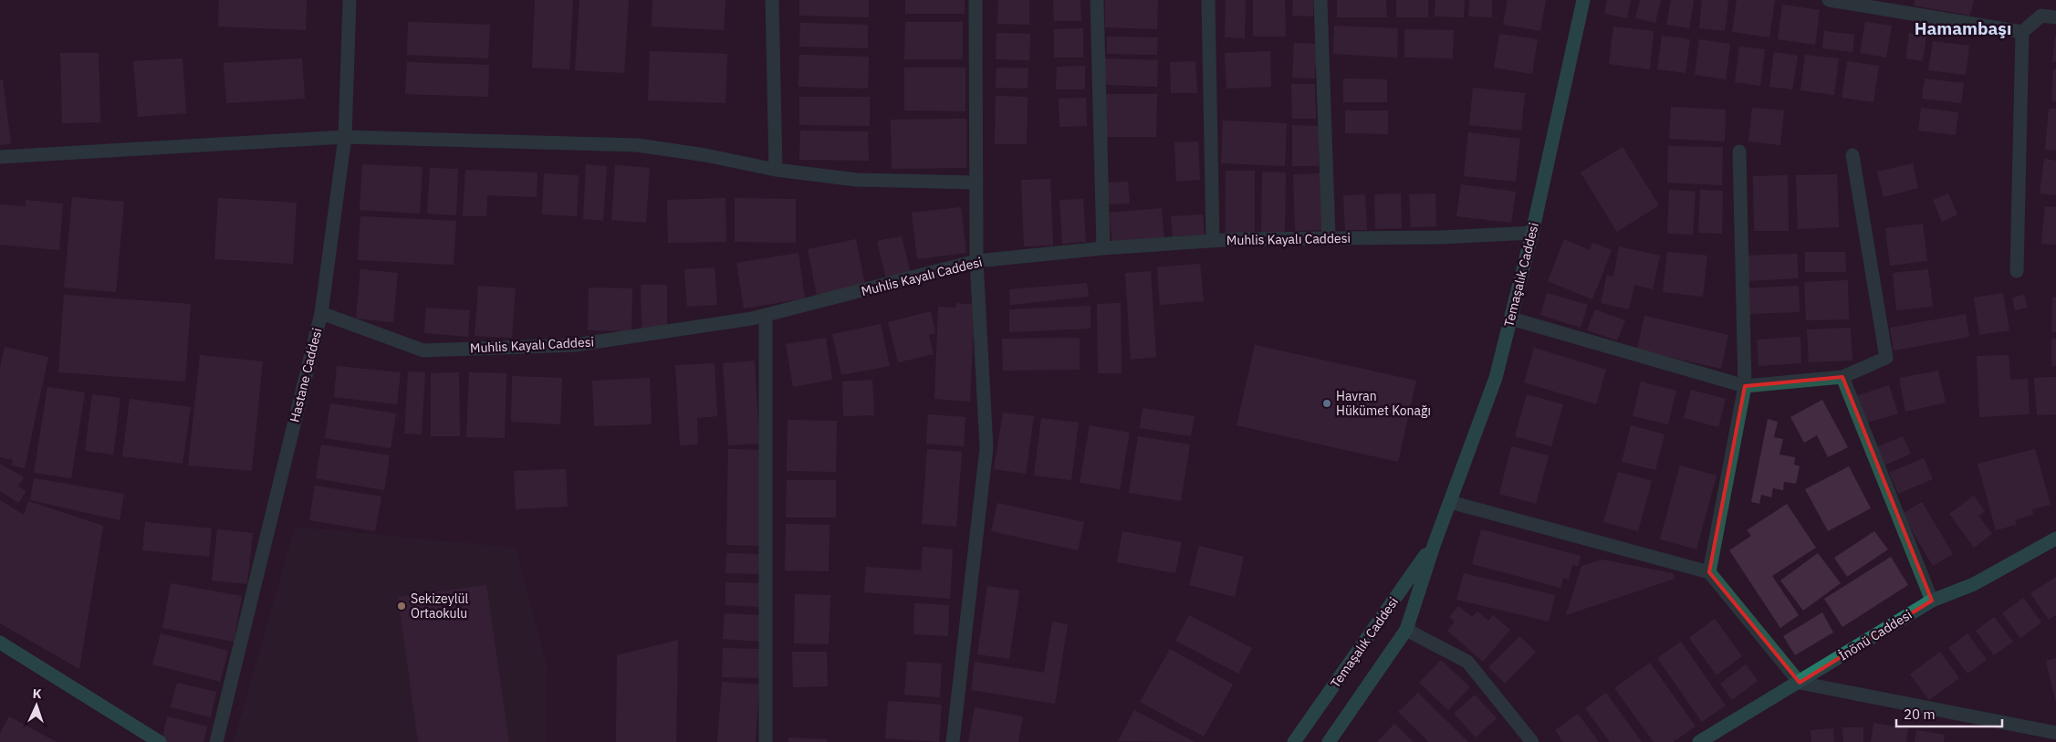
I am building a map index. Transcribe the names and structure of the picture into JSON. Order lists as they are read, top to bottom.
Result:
{
  "streets": {
    "street": [
      "Muhlis Kayalı Caddesi",
      "Temaşalık Caddesi",
      "Hastane Caddesi",
      "İnönü Caddesi"
    ]
  },
  "crossings": [
    ["Muhlis Kayalı Caddesi", "Temaşalık Caddesi"],
    ["Muhlis Kayalı Caddesi", "Hastane Caddesi"]
  ],
  "districts": ["Hamambaşı"],
  "places": ["Havran Hükümet Konağı", "Sekizeylül Ortaokulu"],
  "scale_bar": "20 m",
  "north": "top"
}
